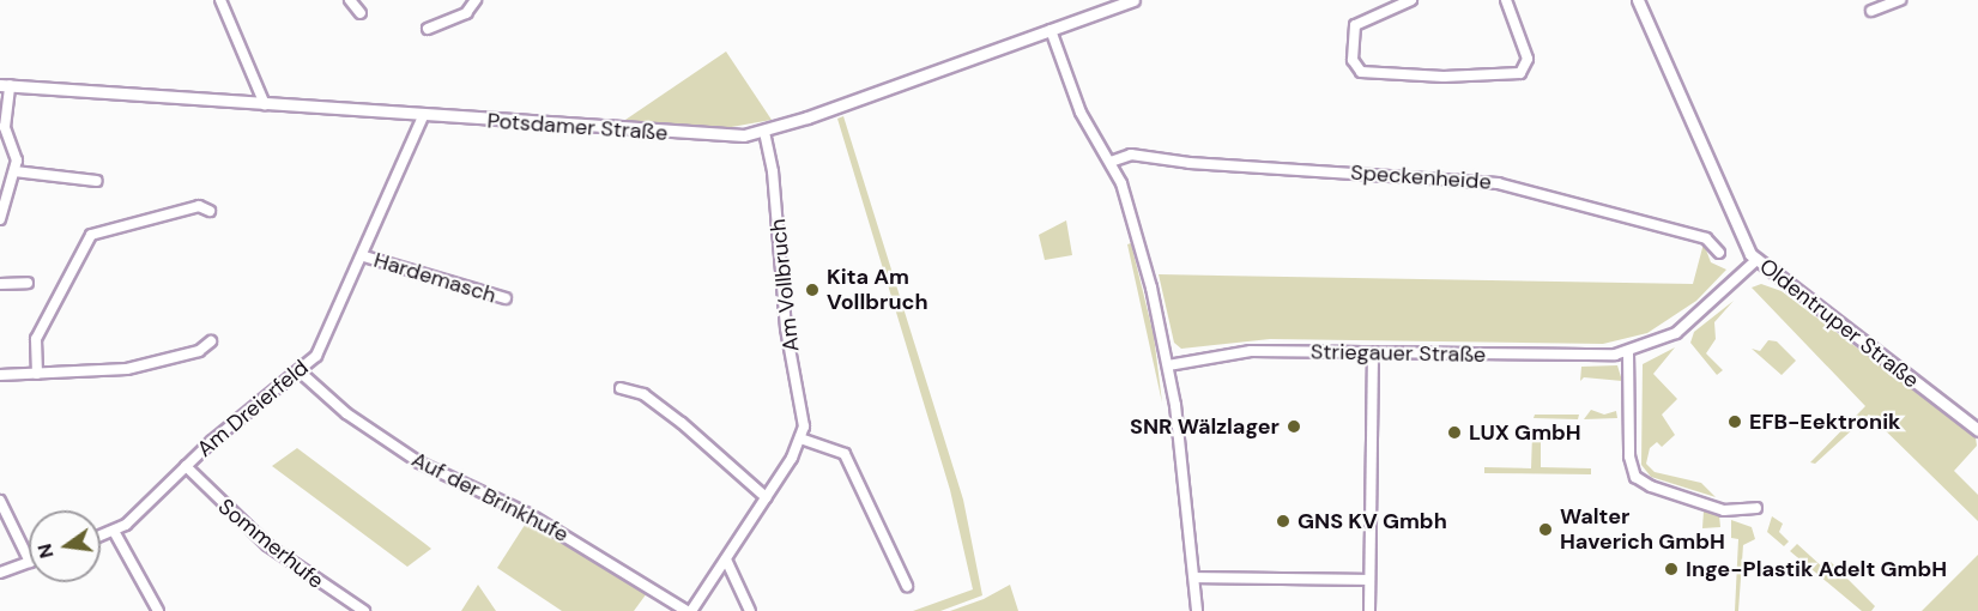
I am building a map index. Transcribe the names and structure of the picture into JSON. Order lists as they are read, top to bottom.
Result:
{
  "streets": {
    "street": [
      "Potsdamer Straße",
      "Speckenheide",
      "Hardemasch",
      "Am Vollbruch",
      "Oldentruper Straße",
      "Striegauer Straße",
      "Am Dreierfeld",
      "Auf der Brinkhufe",
      "Sommerhufe"
    ]
  },
  "crossings": [
    ["Potsdamer Straße", "Am Vollbruch"],
    ["Potsdamer Straße", "Am Dreierfeld"],
    ["Hardemasch", "Am Dreierfeld"],
    ["Am Vollbruch", "Auf der Brinkhufe"],
    ["Oldentruper Straße", "Striegauer Straße"],
    ["Am Dreierfeld", "Auf der Brinkhufe"],
    ["Am Dreierfeld", "Sommerhufe"]
  ],
  "places": [
    "Kita Am Vollbruch",
    "EFB-Eektronik",
    "SNR Wälzlager",
    "LUX GmbH",
    "GNS KV Gmbh",
    "Walter Haverich GmbH",
    "Inge-Plastik Adelt GmbH"
  ],
  "north": "left"
}
